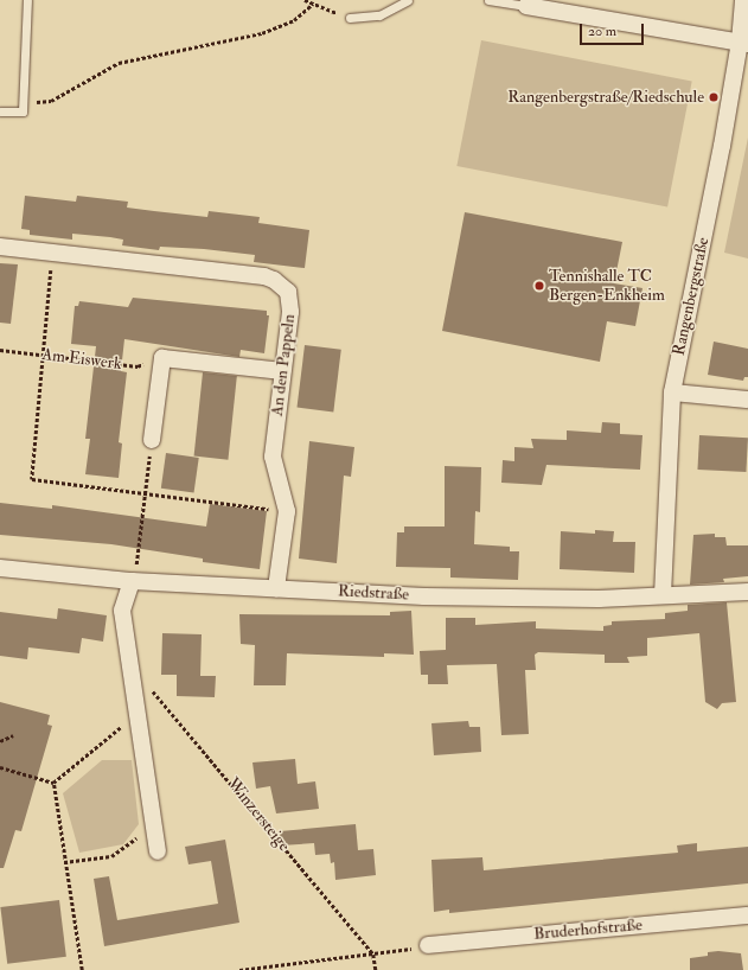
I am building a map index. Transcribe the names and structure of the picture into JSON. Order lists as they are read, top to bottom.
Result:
{
  "streets": {
    "street": [
      "Rangenbergstraße",
      "An den Pappeln",
      "Riedstraße",
      "Bruderhofstraße"
    ],
    "path": ["Am Eiswerk", "Winzersteige"]
  },
  "crossings": [
    ["Rangenbergstraße", "Riedstraße"],
    ["An den Pappeln", "Riedstraße"]
  ],
  "places": ["Rangenbergstraße/Riedschule", "Tennishalle TC Bergen-Enkheim"],
  "scale_bar": "20 m"
}
